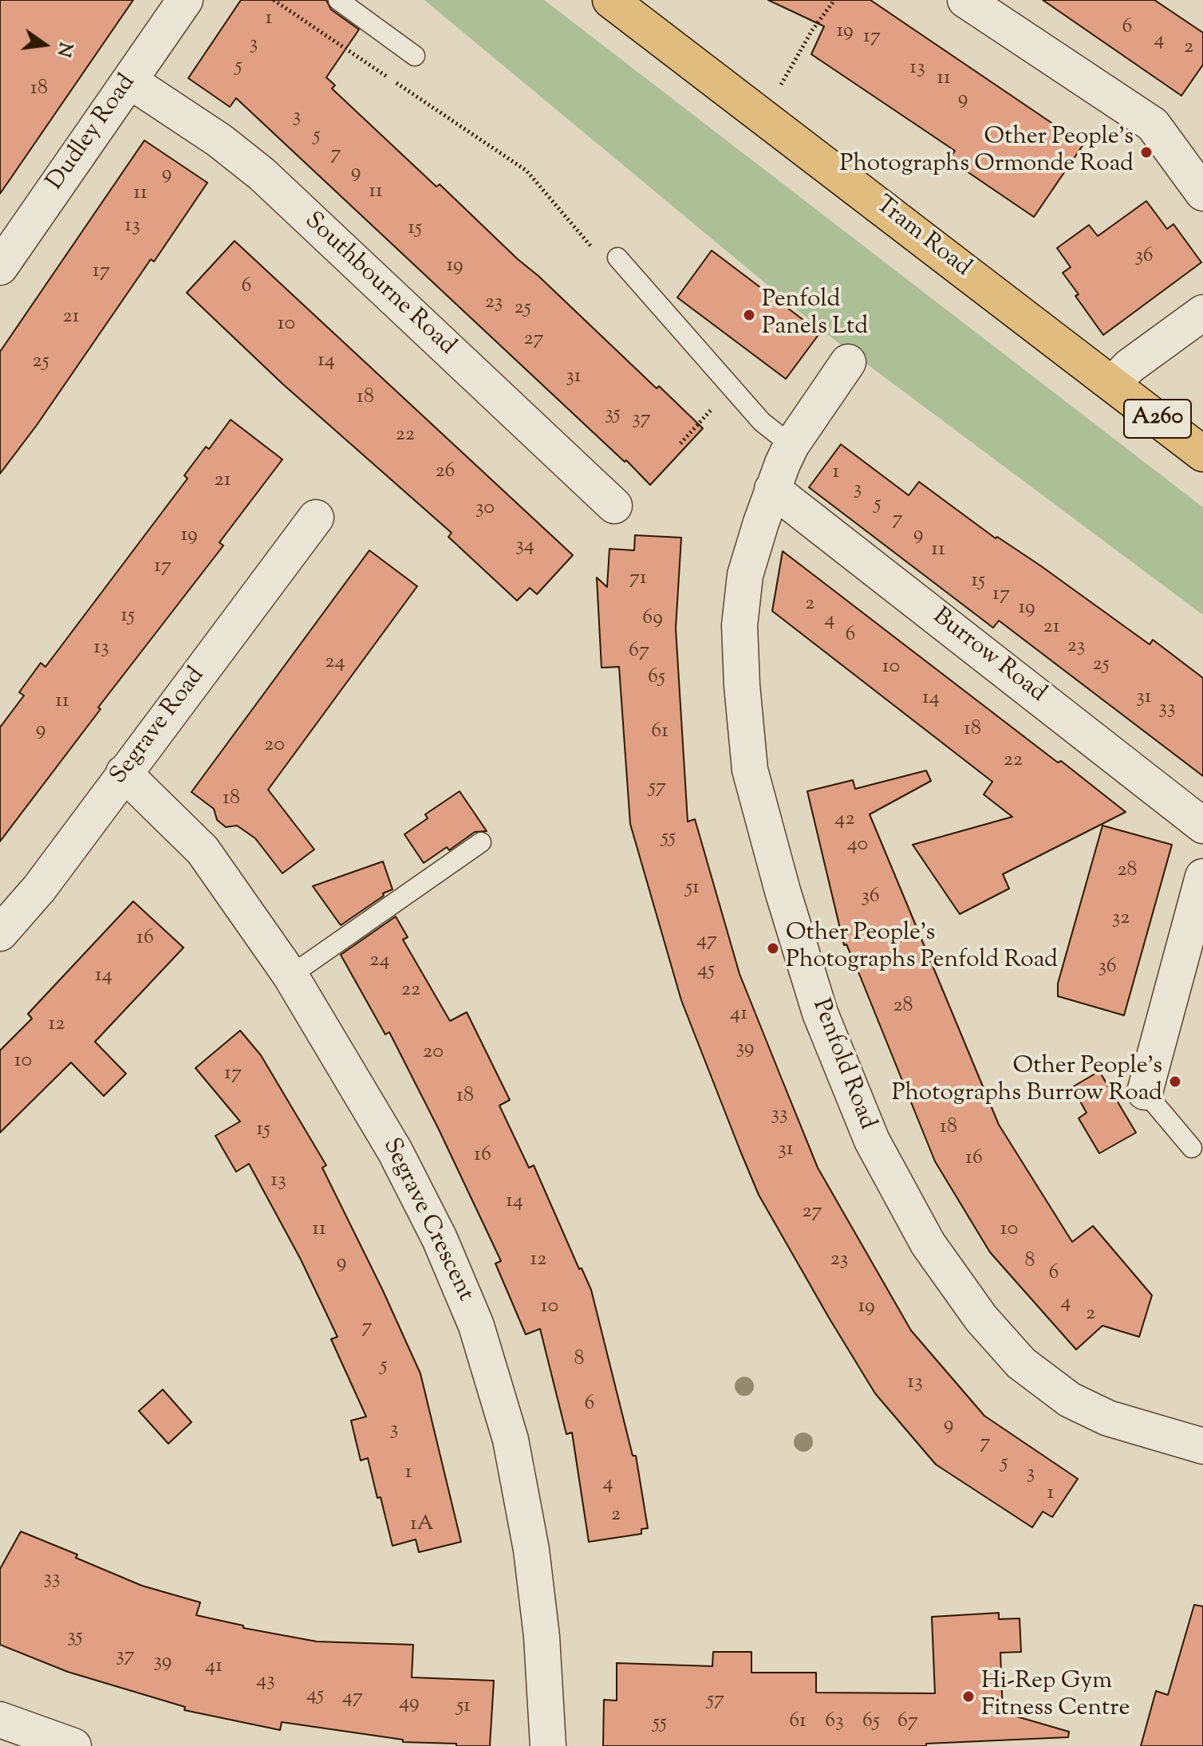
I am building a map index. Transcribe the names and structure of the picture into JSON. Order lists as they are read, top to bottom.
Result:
{
  "streets": {
    "main road": ["Tram Road", "A260"],
    "street": [
      "Dudley Road",
      "Southbourne Road",
      "Burrow Road",
      "Segrave Road",
      "Penfold Road",
      "Segrave Crescent"
    ]
  },
  "crossings": [
    ["Dudley Road", "Southbourne Road"],
    ["Burrow Road", "Penfold Road"],
    ["Segrave Road", "Segrave Crescent"]
  ],
  "places": [
    "Other People's Photographs Ormonde Road",
    "Penfold Panels Ltd",
    "Other People's Photographs Penfold Road",
    "Other People's Photographs Burrow Road",
    "Hi-Rep Gym Fitness Centre"
  ],
  "house_numbers": [
    "1",
    "6",
    "19",
    "17",
    "4",
    "3",
    "2",
    "5",
    "13",
    "11",
    "18",
    "9",
    "3",
    "5",
    "7",
    "9",
    "9",
    "11",
    "11",
    "13",
    "15",
    "36",
    "19",
    "17",
    "6",
    "23",
    "25",
    "21",
    "10",
    "27",
    "14",
    "25",
    "31",
    "18",
    "35",
    "37",
    "22",
    "26",
    "1",
    "21",
    "3",
    "5",
    "30",
    "7",
    "9",
    "19",
    "34",
    "11",
    "17",
    "71",
    "15",
    "17",
    "2",
    "19",
    "15",
    "69",
    "4",
    "21",
    "6",
    "23",
    "13",
    "67",
    "24",
    "25",
    "10",
    "65",
    "31",
    "14",
    "11",
    "33",
    "18",
    "9",
    "61",
    "20",
    "22",
    "57",
    "18",
    "42",
    "55",
    "40",
    "28",
    "51",
    "36",
    "32",
    "16",
    "47",
    "24",
    "36",
    "45",
    "14",
    "22",
    "28",
    "41",
    "12",
    "39",
    "20",
    "10",
    "17",
    "18",
    "33",
    "18",
    "15",
    "31",
    "16",
    "16",
    "13",
    "14",
    "27",
    "11",
    "10",
    "12",
    "23",
    "8",
    "9",
    "6",
    "4",
    "10",
    "19",
    "2",
    "7",
    "8",
    "5",
    "13",
    "6",
    "9",
    "3",
    "7",
    "5",
    "1",
    "3",
    "4",
    "1",
    "2",
    "1A",
    "33",
    "35",
    "37",
    "39",
    "41",
    "43",
    "45",
    "47",
    "57",
    "49",
    "51",
    "61",
    "63",
    "65",
    "67",
    "55"
  ],
  "north": "right"
}
